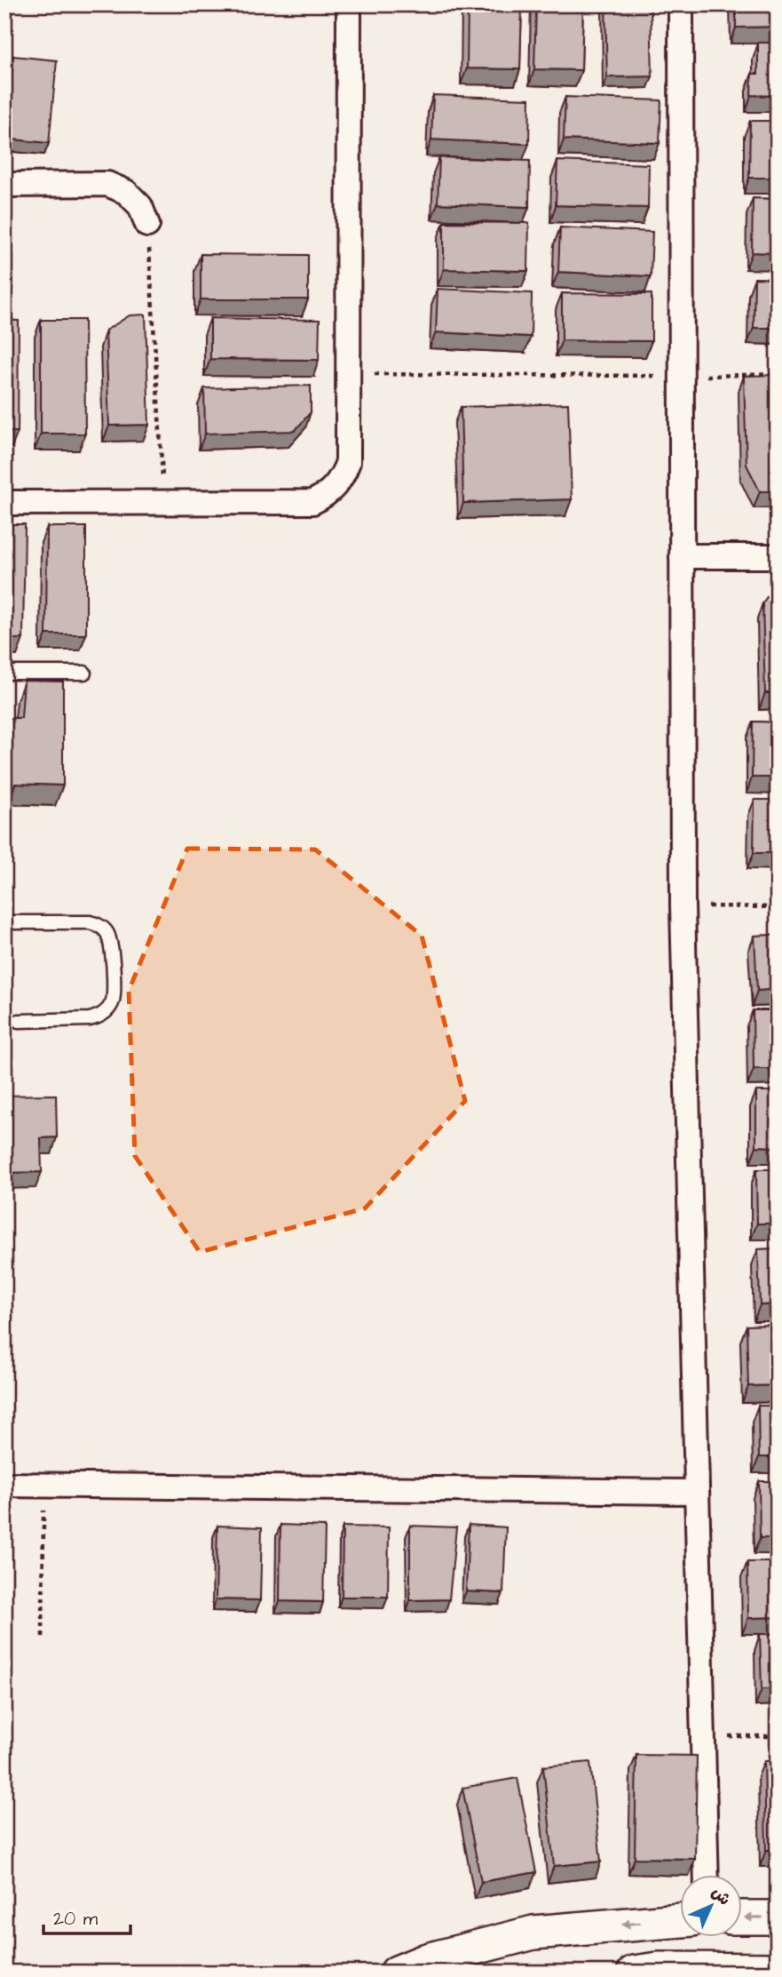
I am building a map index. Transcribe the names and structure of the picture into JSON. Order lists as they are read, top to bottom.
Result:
{
  "scale_bar": "20 m",
  "north": "top right"
}
